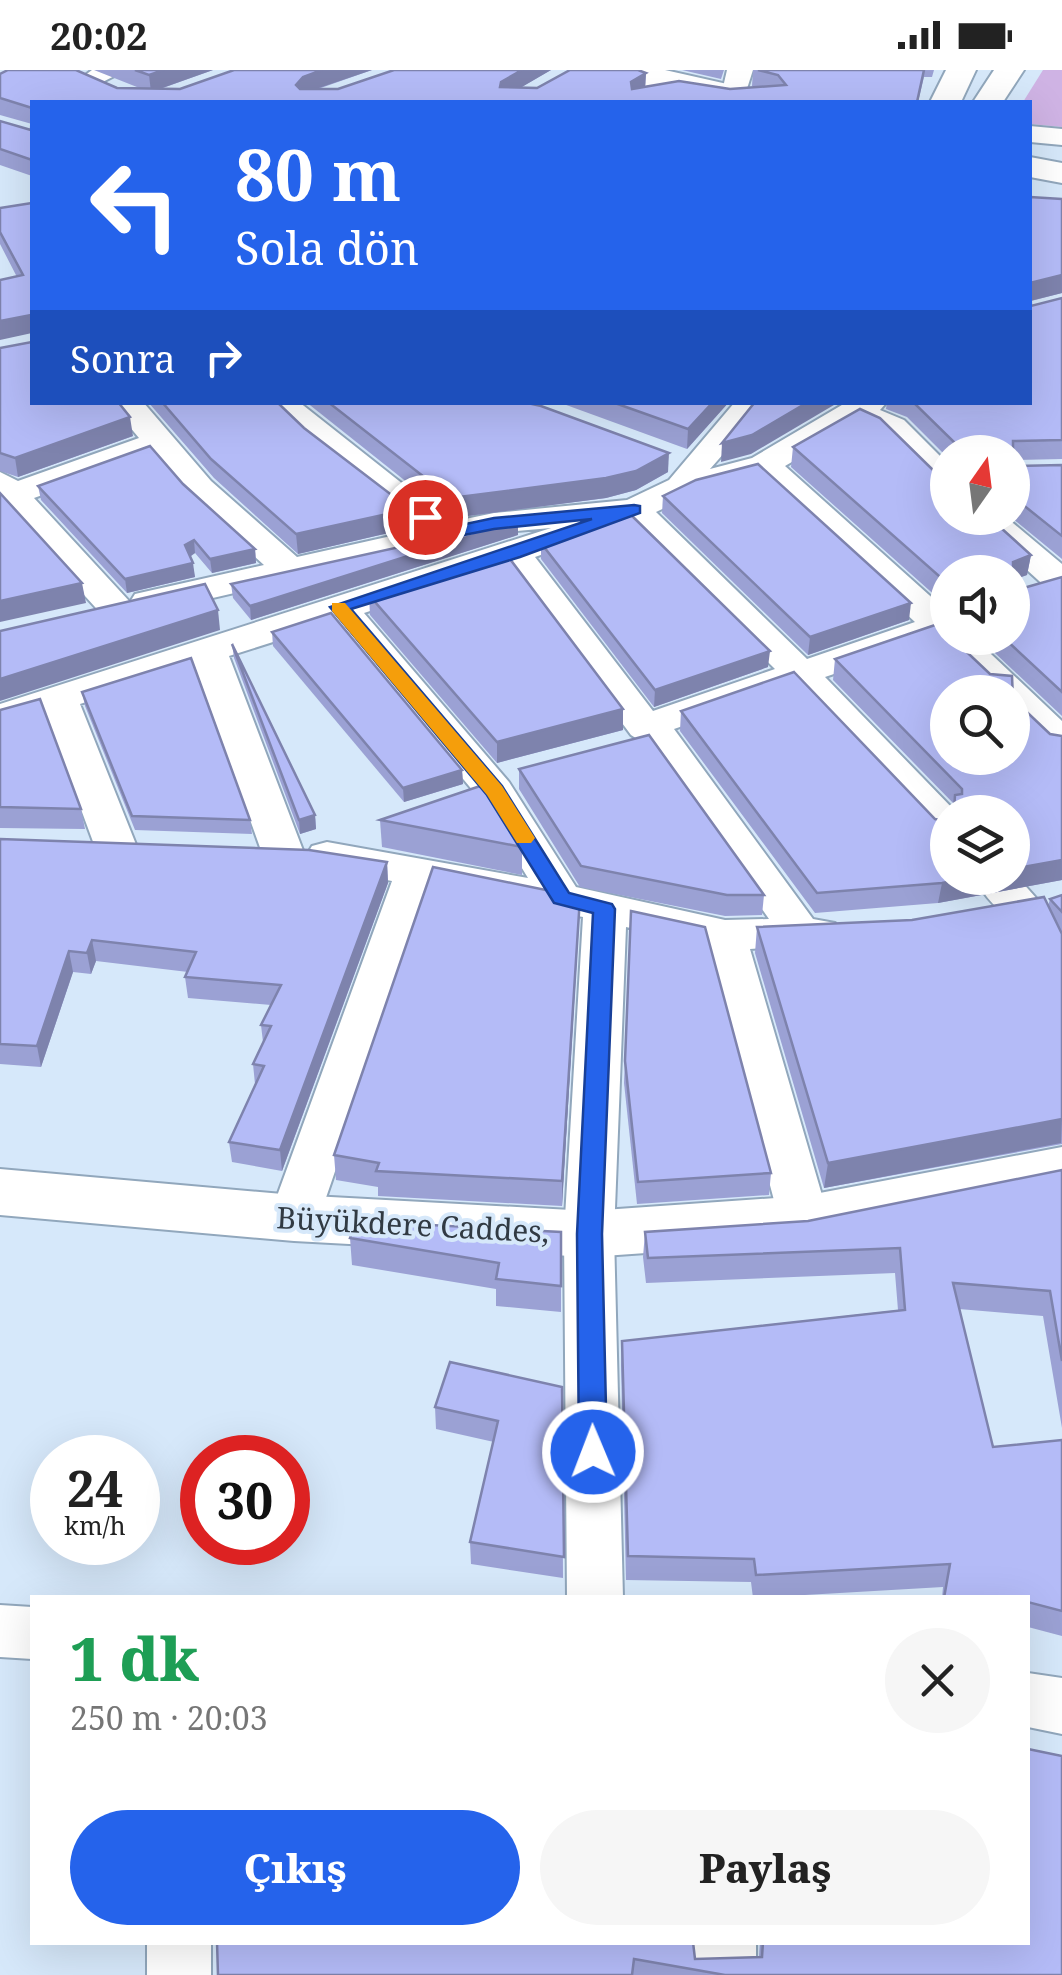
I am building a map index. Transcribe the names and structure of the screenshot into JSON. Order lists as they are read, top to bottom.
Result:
{
  "streets": {
    "street": ["Büyükdere Caddes,"]
  },
  "north": "top",
  "page": {
    "status": "20:02",
    "turn": ["80 m", "Sola dön"],
    "then": "Sonra",
    "speed": "24 km/h",
    "limit": "30",
    "heading": ["1 dk", "250 m · 20:03"],
    "buttons": ["Çıkış", "Paylaş"]
  }
}
